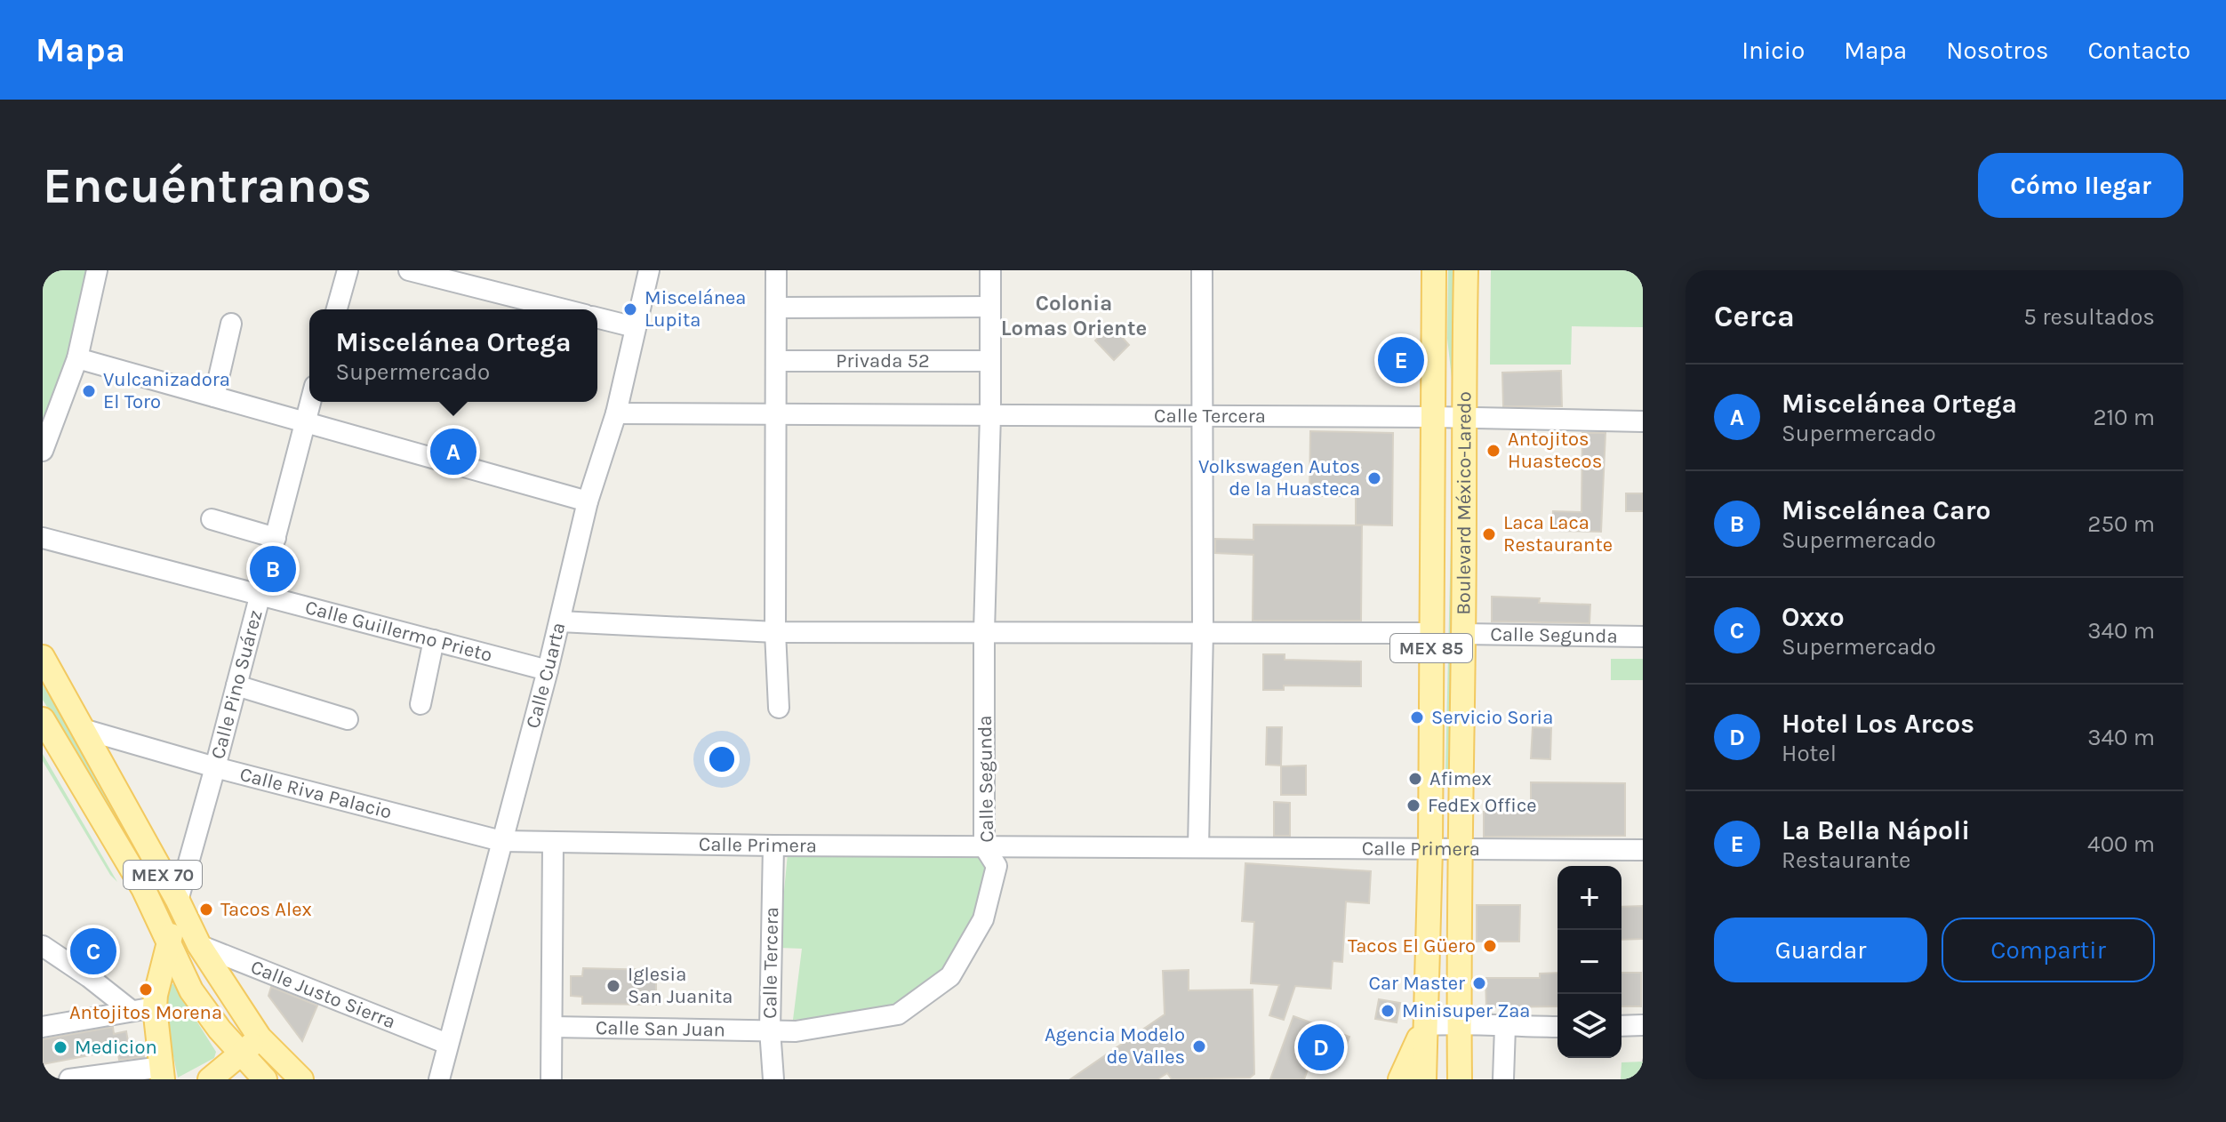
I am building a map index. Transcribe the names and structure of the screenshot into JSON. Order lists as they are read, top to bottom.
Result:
{
  "streets": {
    "main road": ["Boulevard México-Laredo", "MEX 85", "MEX 70"],
    "street": [
      "Privada 52",
      "Calle Tercera",
      "Calle Guillermo Prieto",
      "Calle Segunda",
      "Calle Cuarta",
      "Calle Pino Suárez",
      "Calle Riva Palacio",
      "Calle Primera",
      "Calle Justo Sierra",
      "Calle San Juan"
    ]
  },
  "crossings": [
    ["Privada 52", "Calle Segunda"],
    ["Calle Tercera", "Boulevard México-Laredo"],
    ["Calle Tercera", "Calle Segunda"],
    ["Calle Tercera", "Calle Cuarta"],
    ["Calle Tercera", "Calle Primera"],
    ["Calle Tercera", "Calle San Juan"],
    ["Boulevard México-Laredo", "Calle Segunda"],
    ["Boulevard México-Laredo", "Calle Primera"],
    ["Calle Guillermo Prieto", "Calle Cuarta"],
    ["Calle Guillermo Prieto", "Calle Pino Suárez"],
    ["Calle Segunda", "Calle Primera"],
    ["Calle Segunda", "Calle San Juan"],
    ["Calle Cuarta", "Calle Riva Palacio"],
    ["Calle Cuarta", "Calle Justo Sierra"],
    ["Calle Pino Suárez", "Calle Riva Palacio"],
    ["Calle Pino Suárez", "MEX 70"],
    ["Calle Riva Palacio", "Calle Primera"],
    ["Calle Riva Palacio", "MEX 70"],
    ["MEX 70", "Calle Justo Sierra"]
  ],
  "districts": ["Colonia Lomas Oriente"],
  "places": [
    "Miscelánea Lupita",
    "Vulcanizadora El Toro",
    "Antojitos Huastecos",
    "Volkswagen Autos de la Huasteca",
    "Laca Laca Restaurante",
    "Servicio Soria",
    "Afimex",
    "FedEx Office",
    "Tacos Alex",
    "Tacos El Güero",
    "Car Master",
    "Iglesia San Juanita",
    "Antojitos Morena",
    "Minisuper Zaa",
    "Agencia Modelo de Valles",
    "Medicion"
  ],
  "page": {
    "header": "Mapa",
    "nav": [
      "Inicio",
      "Mapa",
      "Nosotros",
      "Contacto"
    ],
    "buttons": [
      "Cómo llegar",
      ["Guardar", "Compartir"]
    ],
    "title": "Encuéntranos",
    "heading": ["Cerca", "5 resultados"],
    "popup": ["Miscelánea Ortega", "Supermercado"],
    "pins": [
      "E",
      "A",
      "B",
      "C",
      "D"
    ],
    "list": [
      {
        "mark": "A",
        "name": "Miscelánea Ortega",
        "note": "Supermercado",
        "value": "210 m"
      },
      {
        "mark": "B",
        "name": "Miscelánea Caro",
        "note": "Supermercado",
        "value": "250 m"
      },
      {
        "mark": "C",
        "name": "Oxxo",
        "note": "Supermercado",
        "value": "340 m"
      },
      {
        "mark": "D",
        "name": "Hotel Los Arcos",
        "note": "Hotel",
        "value": "340 m"
      },
      {
        "mark": "E",
        "name": "La Bella Nápoli",
        "note": "Restaurante",
        "value": "400 m"
      }
    ],
    "map_buttons": ["+", "−"]
  }
}
